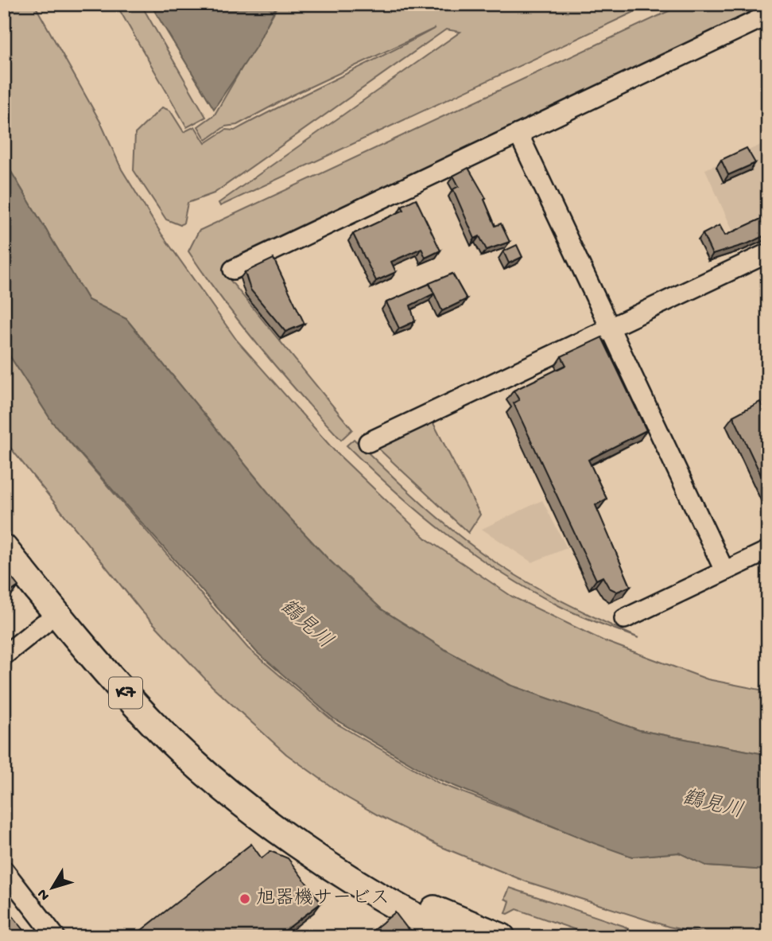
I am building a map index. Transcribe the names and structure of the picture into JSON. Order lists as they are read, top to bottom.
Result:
{
  "streets": {
    "highway": ["K7"]
  },
  "water": ["鶴見川"],
  "places": ["旭器機サービス"],
  "north": "bottom left"
}
